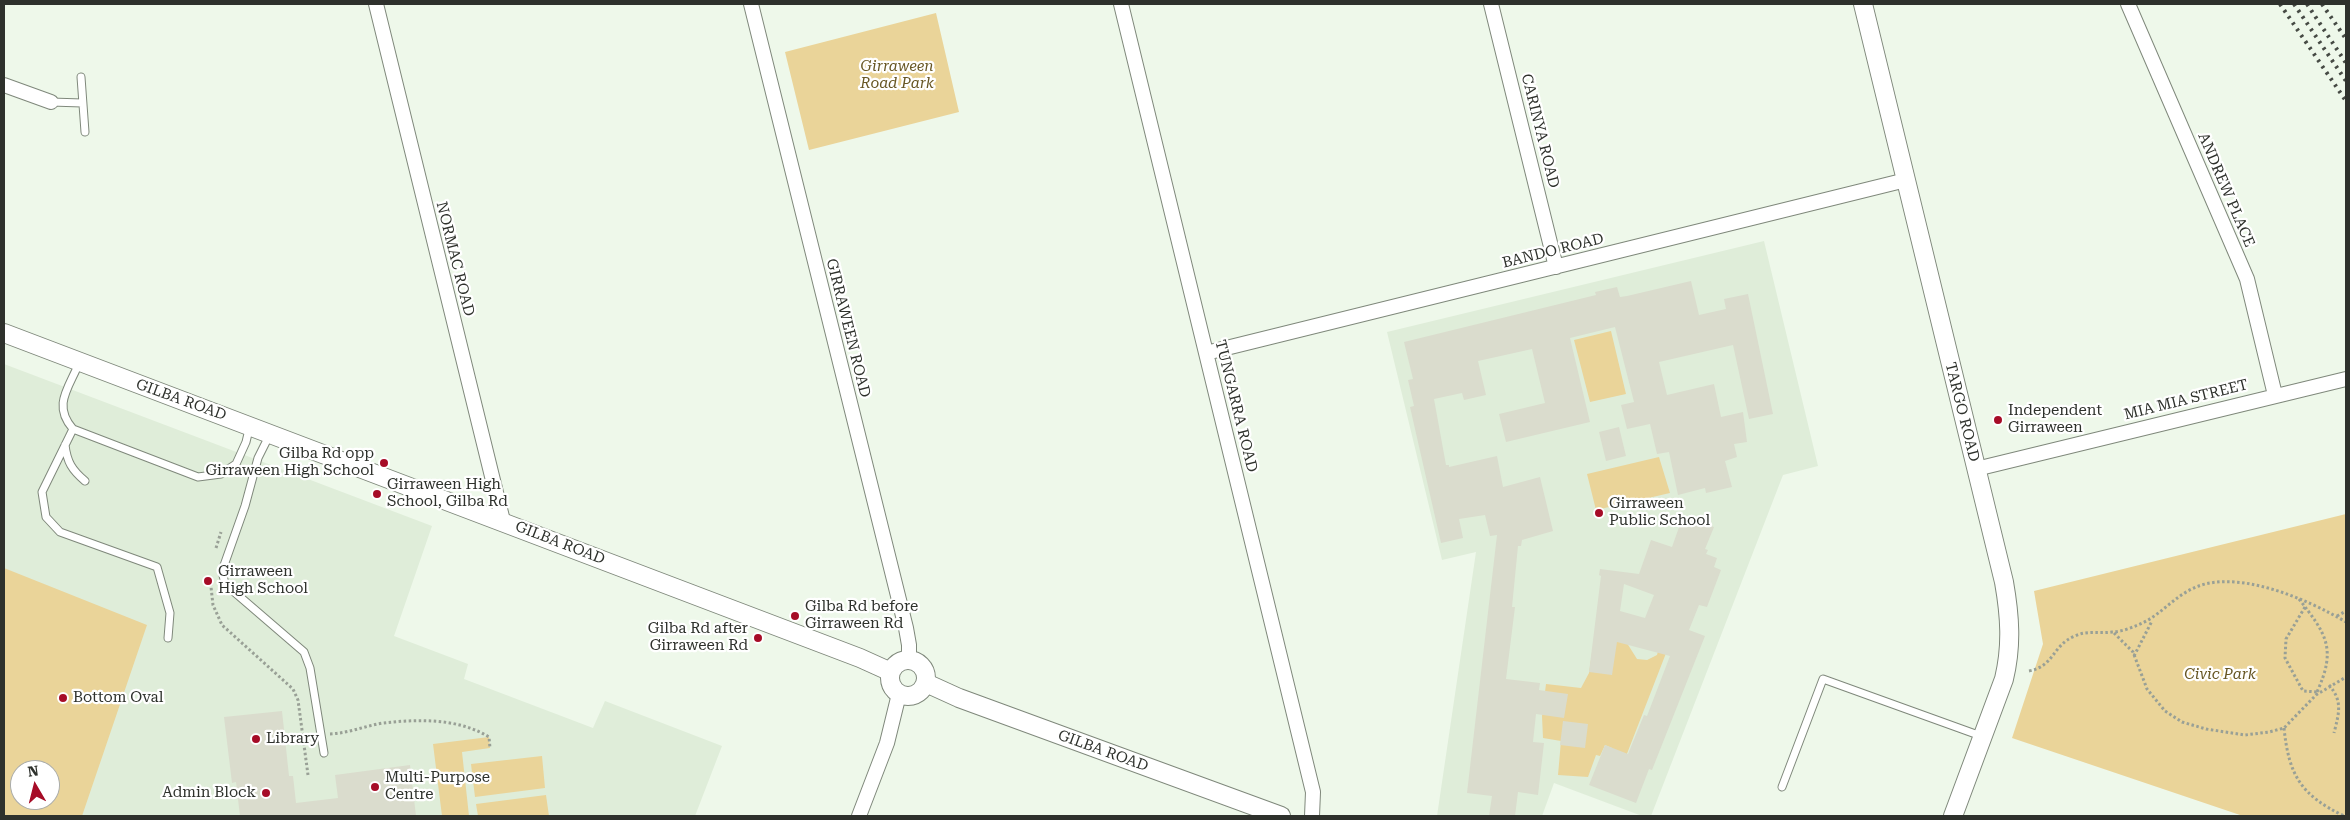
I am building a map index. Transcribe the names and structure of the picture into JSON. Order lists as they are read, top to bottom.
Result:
{
  "streets": {
    "street": [
      "CARINYA ROAD",
      "ANDREW PLACE",
      "BANDO ROAD",
      "NORMAC ROAD",
      "GIRRAWEEN ROAD",
      "GILBA ROAD",
      "MIA MIA STREET",
      "TUNGARRA ROAD",
      "TARGO ROAD"
    ]
  },
  "crossings": [
    ["CARINYA ROAD", "BANDO ROAD"],
    ["ANDREW PLACE", "MIA MIA STREET"],
    ["BANDO ROAD", "TUNGARRA ROAD"],
    ["BANDO ROAD", "TARGO ROAD"],
    ["NORMAC ROAD", "GILBA ROAD"],
    ["GIRRAWEEN ROAD", "GILBA ROAD"],
    ["MIA MIA STREET", "TARGO ROAD"]
  ],
  "parks": ["Girraween Road Park", "Civic Park"],
  "places": [
    "Independent Girraween",
    "Gilba Rd opp Girraween High School",
    "Girraween High School, Gilba Rd",
    "Girraween Public School",
    "Girraween High School",
    "Gilba Rd before Girraween Rd",
    "Gilba Rd after Girraween Rd",
    "Bottom Oval",
    "Library",
    "Multi-Purpose Centre",
    "Admin Block"
  ],
  "north": "top"
}
